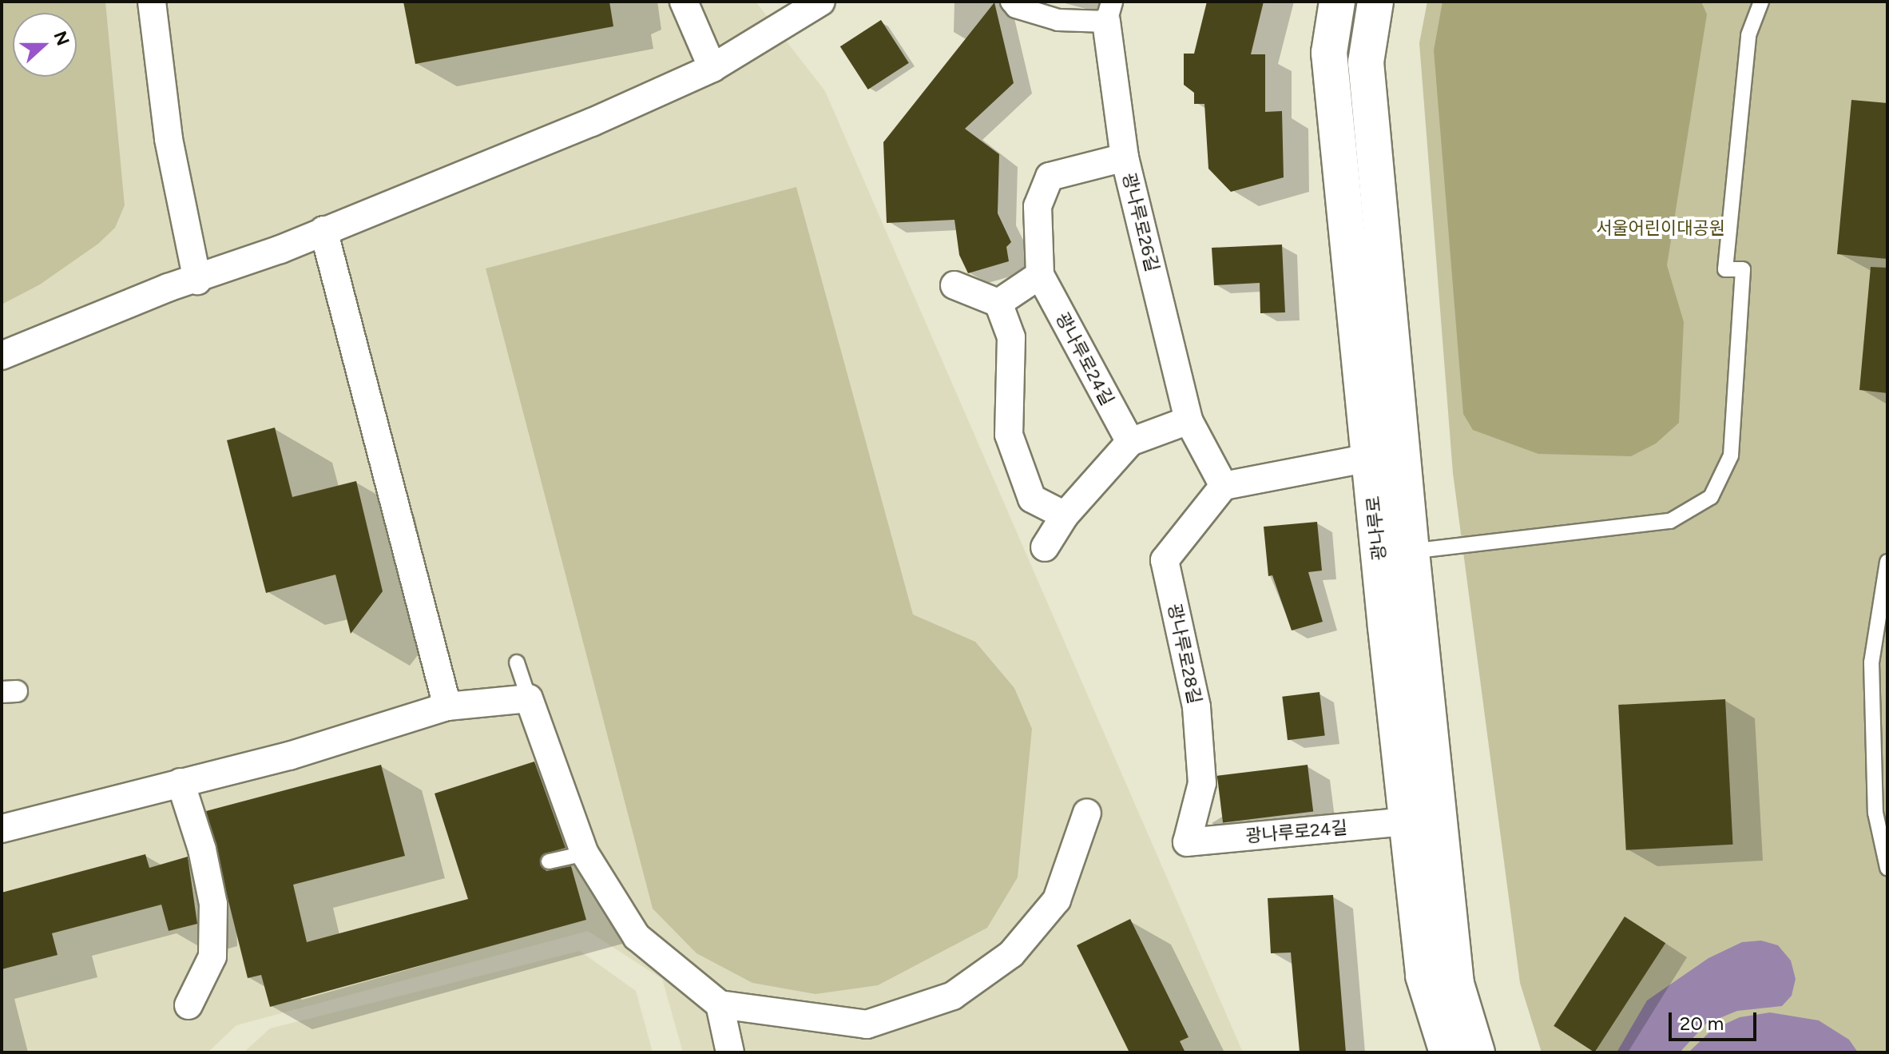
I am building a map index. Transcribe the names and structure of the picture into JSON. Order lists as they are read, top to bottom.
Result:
{
  "streets": {
    "main road": ["광나루로"],
    "street": ["광나루로26길", "광나루로24길", "광나루로28길"]
  },
  "crossings": [
    ["광나루로26길", "광나루로24길"],
    ["광나루로26길", "광나루로28길"],
    ["광나루로24길", "광나루로"],
    ["광나루로24길", "광나루로28길"]
  ],
  "parks": ["서울어린이대공원"],
  "scale_bar": "20 m",
  "north": "right"
}
